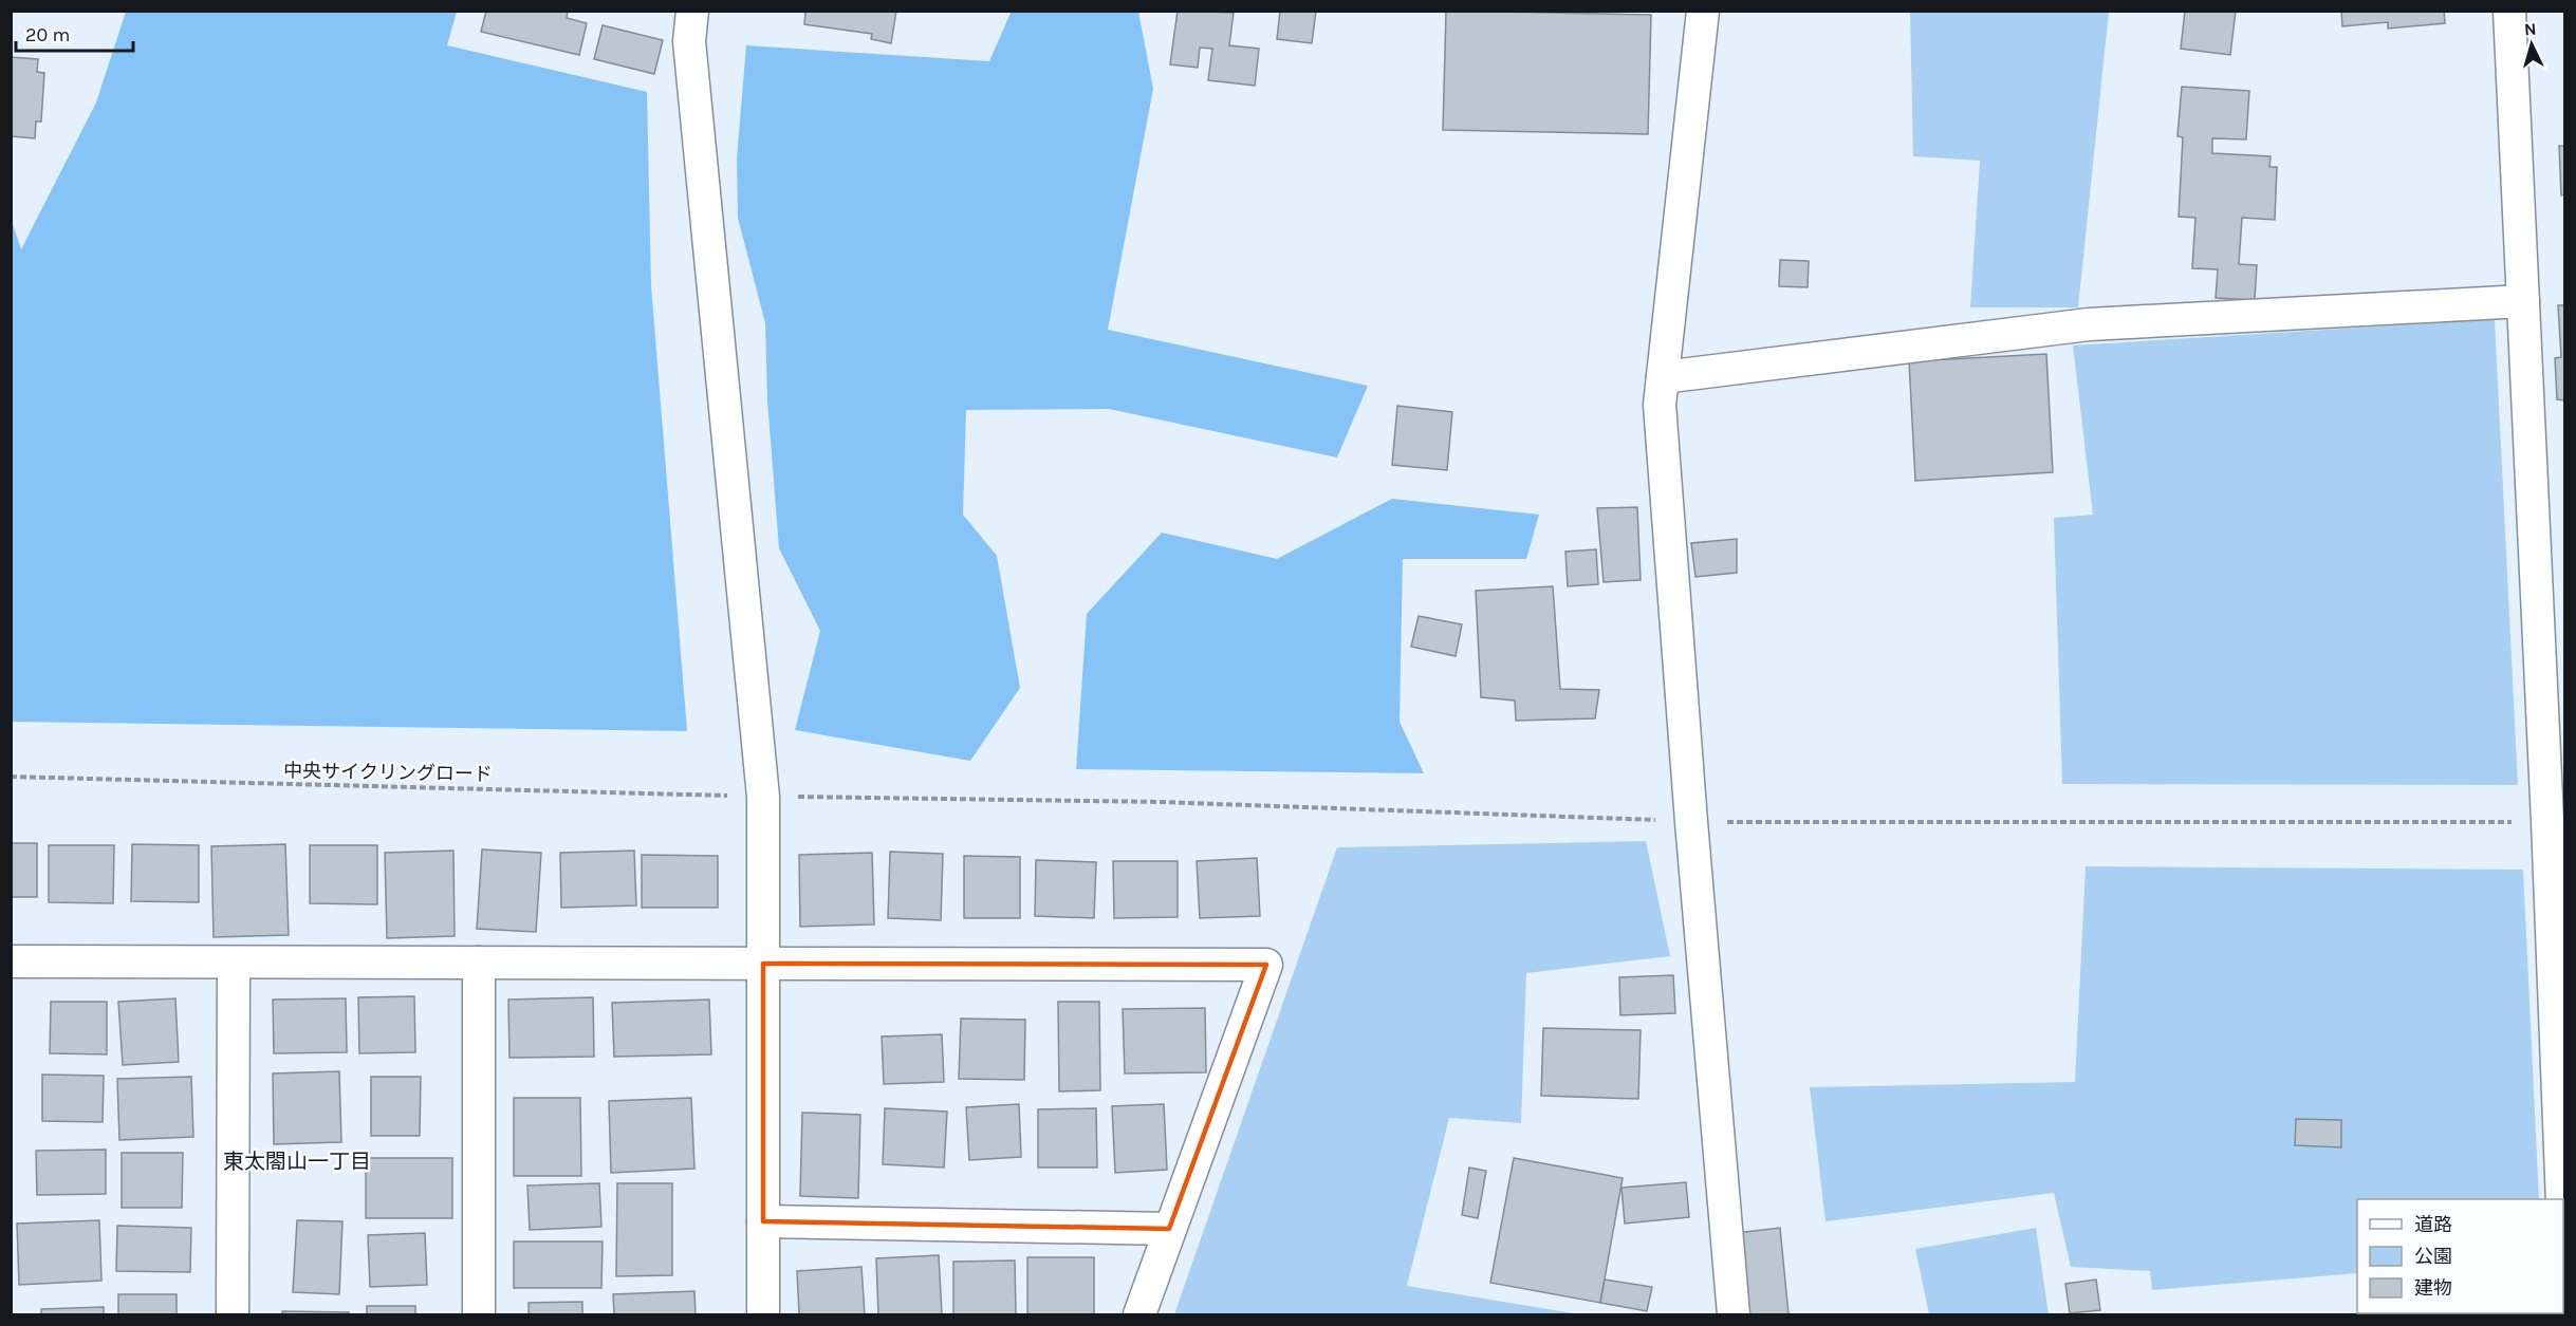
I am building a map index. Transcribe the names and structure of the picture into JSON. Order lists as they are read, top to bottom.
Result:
{
  "streets": {
    "path": ["中央サイクリングロード"]
  },
  "districts": ["東太閤山一丁目"],
  "legend": ["道路", "公園", "建物"],
  "scale_bar": "20 m",
  "north": "top"
}
